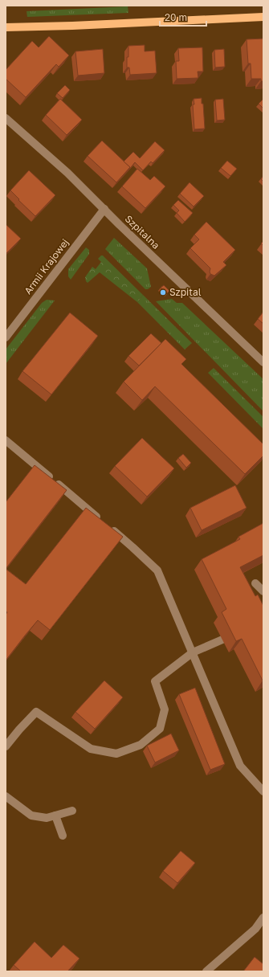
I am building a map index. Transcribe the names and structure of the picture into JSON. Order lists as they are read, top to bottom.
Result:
{
  "streets": {
    "street": ["Szpitalna", "Armii Krajowej"]
  },
  "crossings": [
    ["Szpitalna", "Armii Krajowej"]
  ],
  "places": ["Szpital"],
  "scale_bar": "20 m"
}
